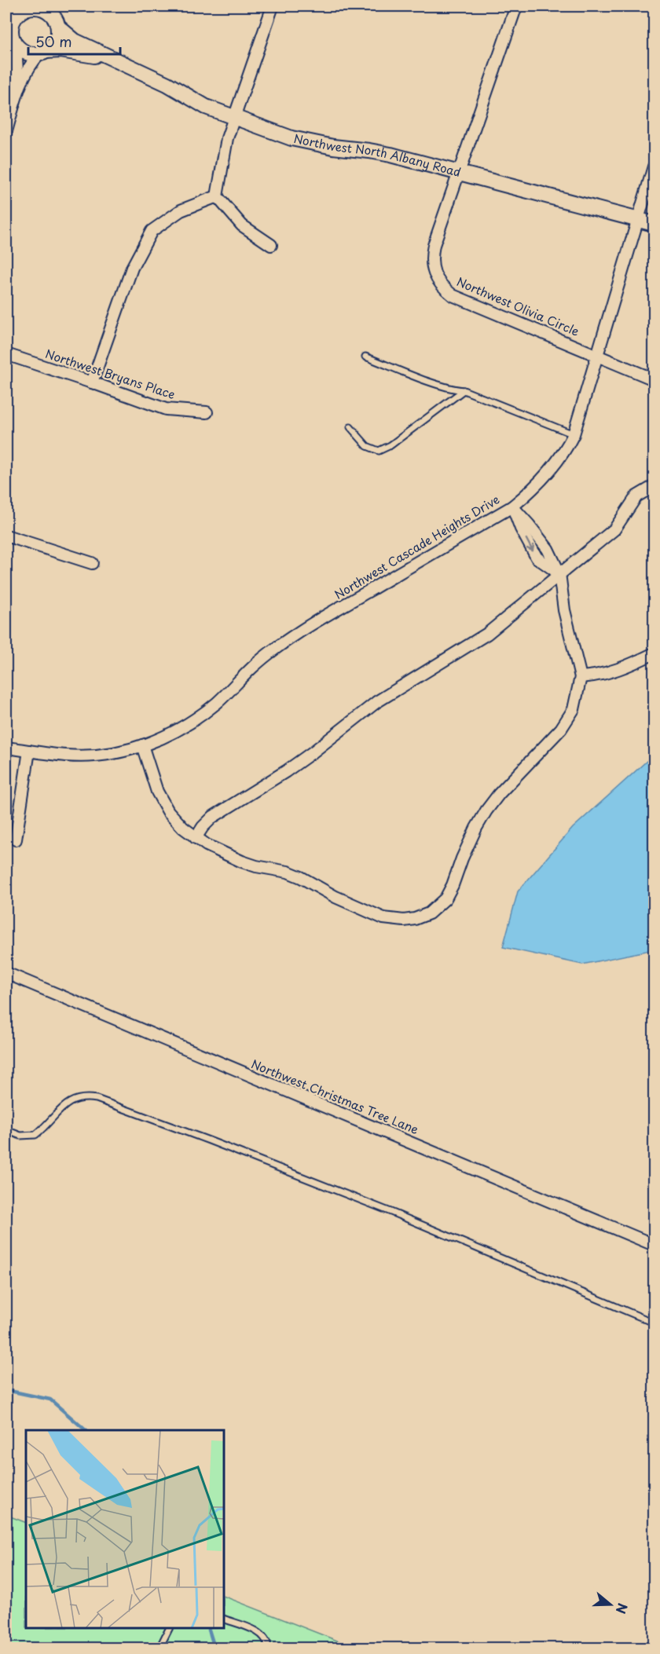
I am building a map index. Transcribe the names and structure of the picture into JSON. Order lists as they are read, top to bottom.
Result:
{
  "streets": {
    "street": [
      "Northwest North Albany Road",
      "Northwest Olivia Circle",
      "Northwest Bryans Place",
      "Northwest Cascade Heights Drive",
      "Northwest Christmas Tree Lane"
    ]
  },
  "crossings": [
    ["Northwest North Albany Road", "Northwest Olivia Circle"],
    ["Northwest North Albany Road", "Northwest Cascade Heights Drive"],
    ["Northwest Olivia Circle", "Northwest Cascade Heights Drive"]
  ],
  "scale_bar": "50 m",
  "north": "right"
}
